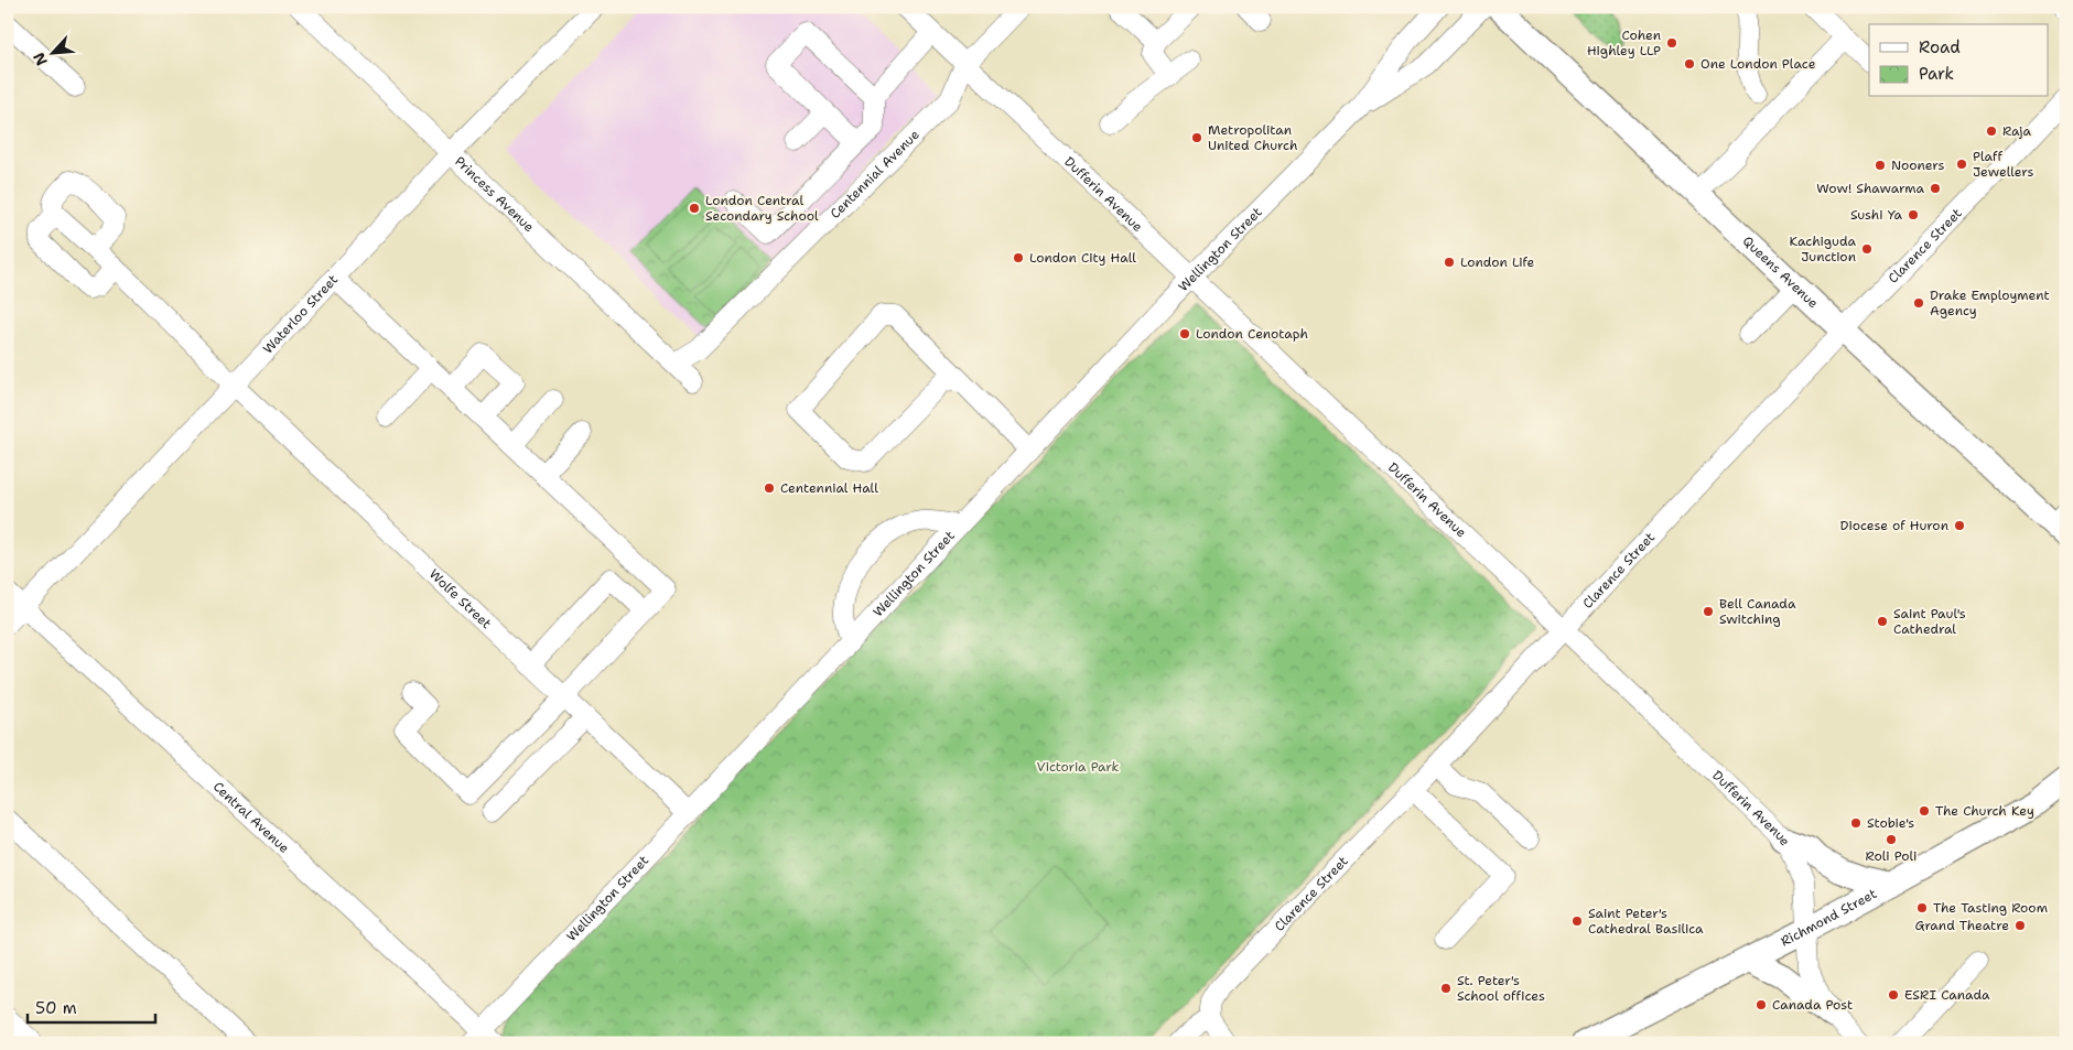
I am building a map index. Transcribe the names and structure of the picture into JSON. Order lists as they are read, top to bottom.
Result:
{
  "streets": {
    "main road": ["Queens Avenue", "Richmond Street"],
    "street": [
      "Centennial Avenue",
      "Dufferin Avenue",
      "Princess Avenue",
      "Clarence Street",
      "Wellington Street",
      "Waterloo Street",
      "Wolfe Street",
      "Central Avenue"
    ]
  },
  "crossings": [
    ["Centennial Avenue", "Dufferin Avenue"],
    ["Centennial Avenue", "Princess Avenue"],
    ["Dufferin Avenue", "Clarence Street"],
    ["Dufferin Avenue", "Wellington Street"],
    ["Dufferin Avenue", "Richmond Street"],
    ["Princess Avenue", "Waterloo Street"],
    ["Clarence Street", "Queens Avenue"],
    ["Wellington Street", "Wolfe Street"],
    ["Wellington Street", "Central Avenue"],
    ["Waterloo Street", "Wolfe Street"],
    ["Waterloo Street", "Central Avenue"]
  ],
  "parks": ["Victoria Park"],
  "places": [
    "Cohen Highley LLP",
    "One London Place",
    "Raja",
    "Metropolitan United Church",
    "Plaff Jewellers",
    "Nooners",
    "Wow! Shawarma",
    "London Central Secondary School",
    "Sushi Ya",
    "Kachiguda Junction",
    "London City Hall",
    "London Life",
    "Drake Employment Agency",
    "London Cenotaph",
    "Centennial Hall",
    "Diocese of Huron",
    "Bell Canada Switching",
    "Saint Paul's Cathedral",
    "The Church Key",
    "Stobie's",
    "Roli Poli",
    "The Tasting Room",
    "Saint Peter's Cathedral Basilica",
    "Grand Theatre",
    "St. Peter's School offices",
    "ESRI Canada",
    "Canada Post"
  ],
  "legend": ["Road", "Park"],
  "scale_bar": "50 m",
  "north": "bottom left"
}
